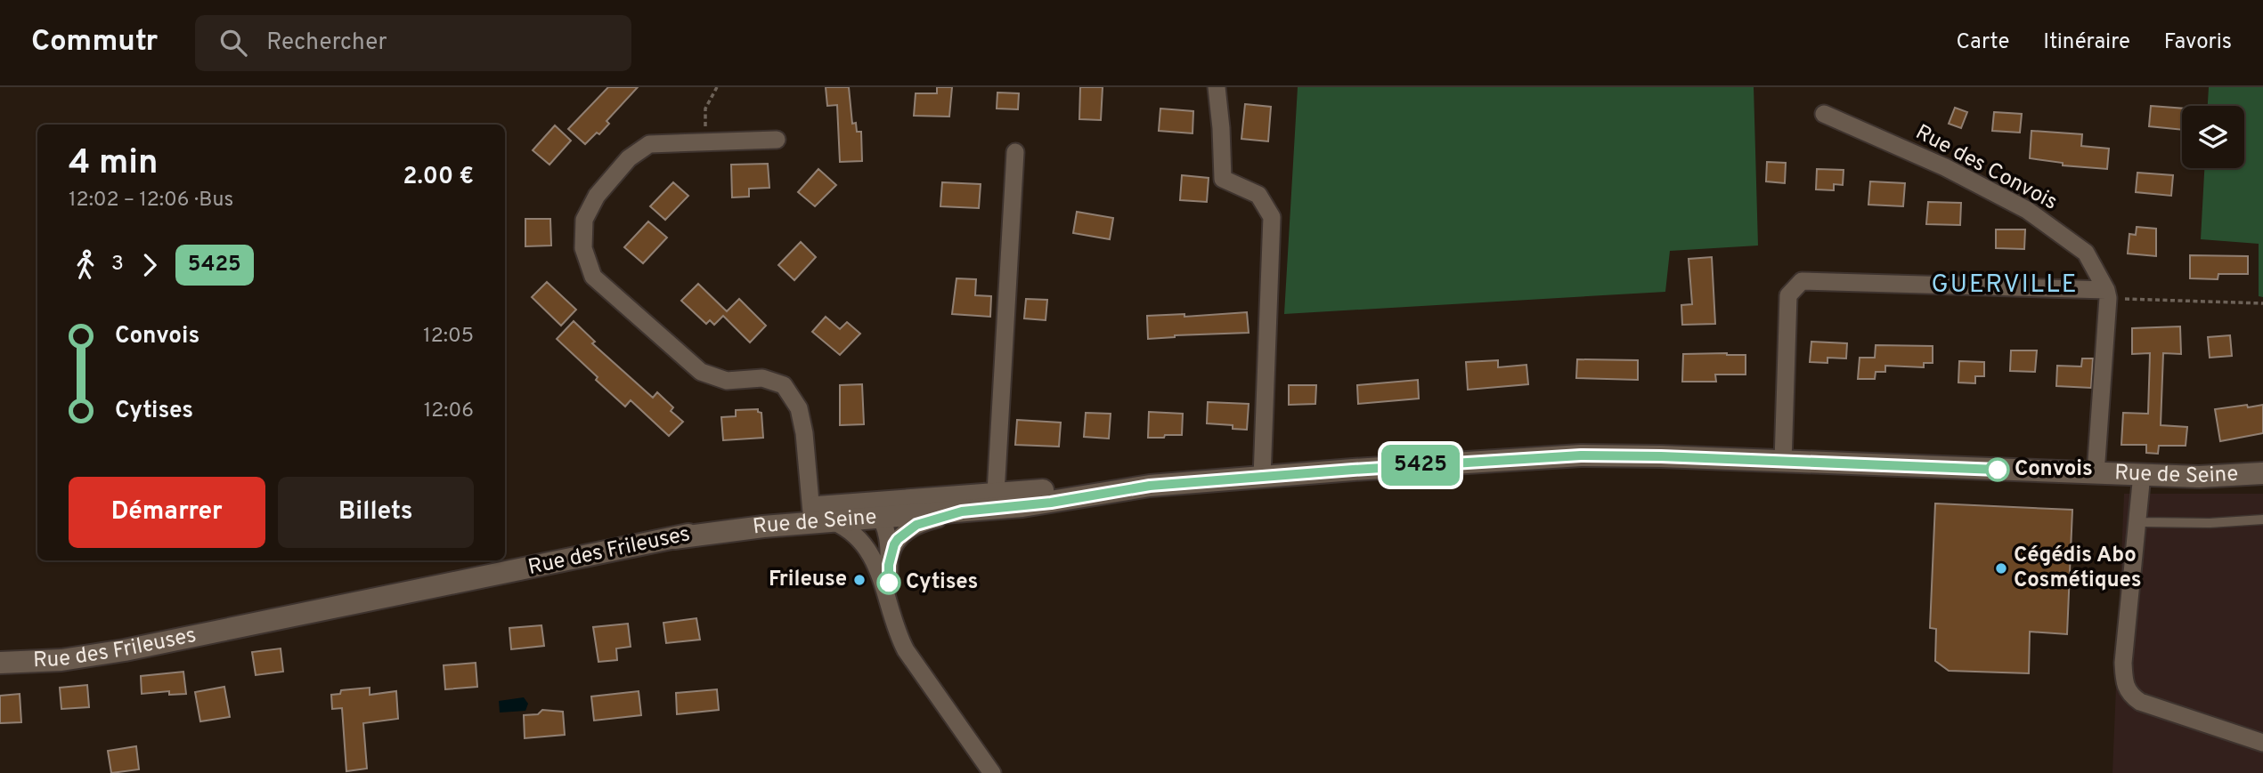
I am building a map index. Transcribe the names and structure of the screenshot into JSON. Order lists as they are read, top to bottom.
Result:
{
  "streets": {
    "street": ["Rue des Convois", "Rue de Seine", "Rue des Frileuses"]
  },
  "crossings": [
    ["Rue de Seine", "Rue des Frileuses"]
  ],
  "districts": ["GUERVILLE"],
  "places": [
    "Convois",
    "Cégédis Abo Cosmétiques",
    "Frileuse",
    "Cytises"
  ],
  "lines": ["bus line 5425"],
  "page": {
    "header": "Commutr",
    "search": "Rechercher",
    "nav": ["Carte", "Itinéraire", "Favoris"],
    "on_map": "5425",
    "heading": ["4 min", "12:02 – 12:06 · Bus", "2.00 €"],
    "legs": ["3", "5425"],
    "list": [
      {
        "name": "Convois",
        "value": "12:05"
      },
      {
        "name": "Cytises",
        "value": "12:06"
      }
    ],
    "buttons": ["Démarrer", "Billets"]
  }
}
